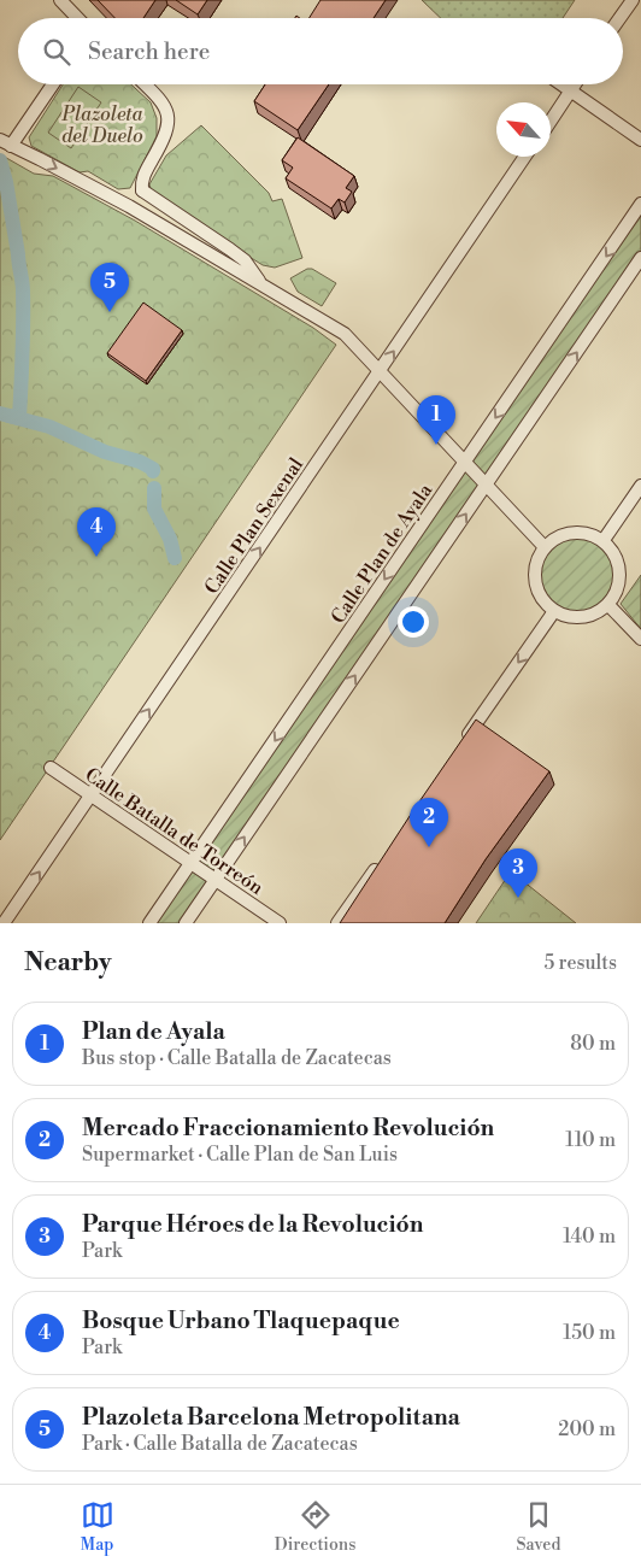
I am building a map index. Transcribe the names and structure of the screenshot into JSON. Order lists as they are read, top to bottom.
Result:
{
  "streets": {
    "street": ["Calle Plan Sexenal", "Calle Plan de Ayala", "Calle Batalla de Torreón"]
  },
  "crossings": [
    ["Calle Plan Sexenal", "Calle Batalla de Torreón"],
    ["Calle Plan de Ayala", "Calle Batalla de Torreón"]
  ],
  "one_way": ["Calle Plan Sexenal"],
  "parks": ["Plazoleta del Duelo"],
  "north": "top left",
  "page": {
    "search": "Search here",
    "pins": [
      "5",
      "1",
      "4",
      "2",
      "3"
    ],
    "heading": ["Nearby", "5 results"],
    "list": [
      {
        "mark": "1",
        "name": "Plan de Ayala",
        "note": "Bus stop · Calle Batalla de Zacatecas",
        "value": "80 m"
      },
      {
        "mark": "2",
        "name": "Mercado Fraccionamiento Revolución",
        "note": "Supermarket · Calle Plan de San Luis",
        "value": "110 m"
      },
      {
        "mark": "3",
        "name": "Parque Héroes de la Revolución",
        "note": "Park",
        "value": "140 m"
      },
      {
        "mark": "4",
        "name": "Bosque Urbano Tlaquepaque",
        "note": "Park",
        "value": "150 m"
      },
      {
        "mark": "5",
        "name": "Plazoleta Barcelona Metropolitana",
        "note": "Park · Calle Batalla de Zacatecas",
        "value": "200 m"
      }
    ],
    "nav": ["Map", "Directions", "Saved"]
  }
}
